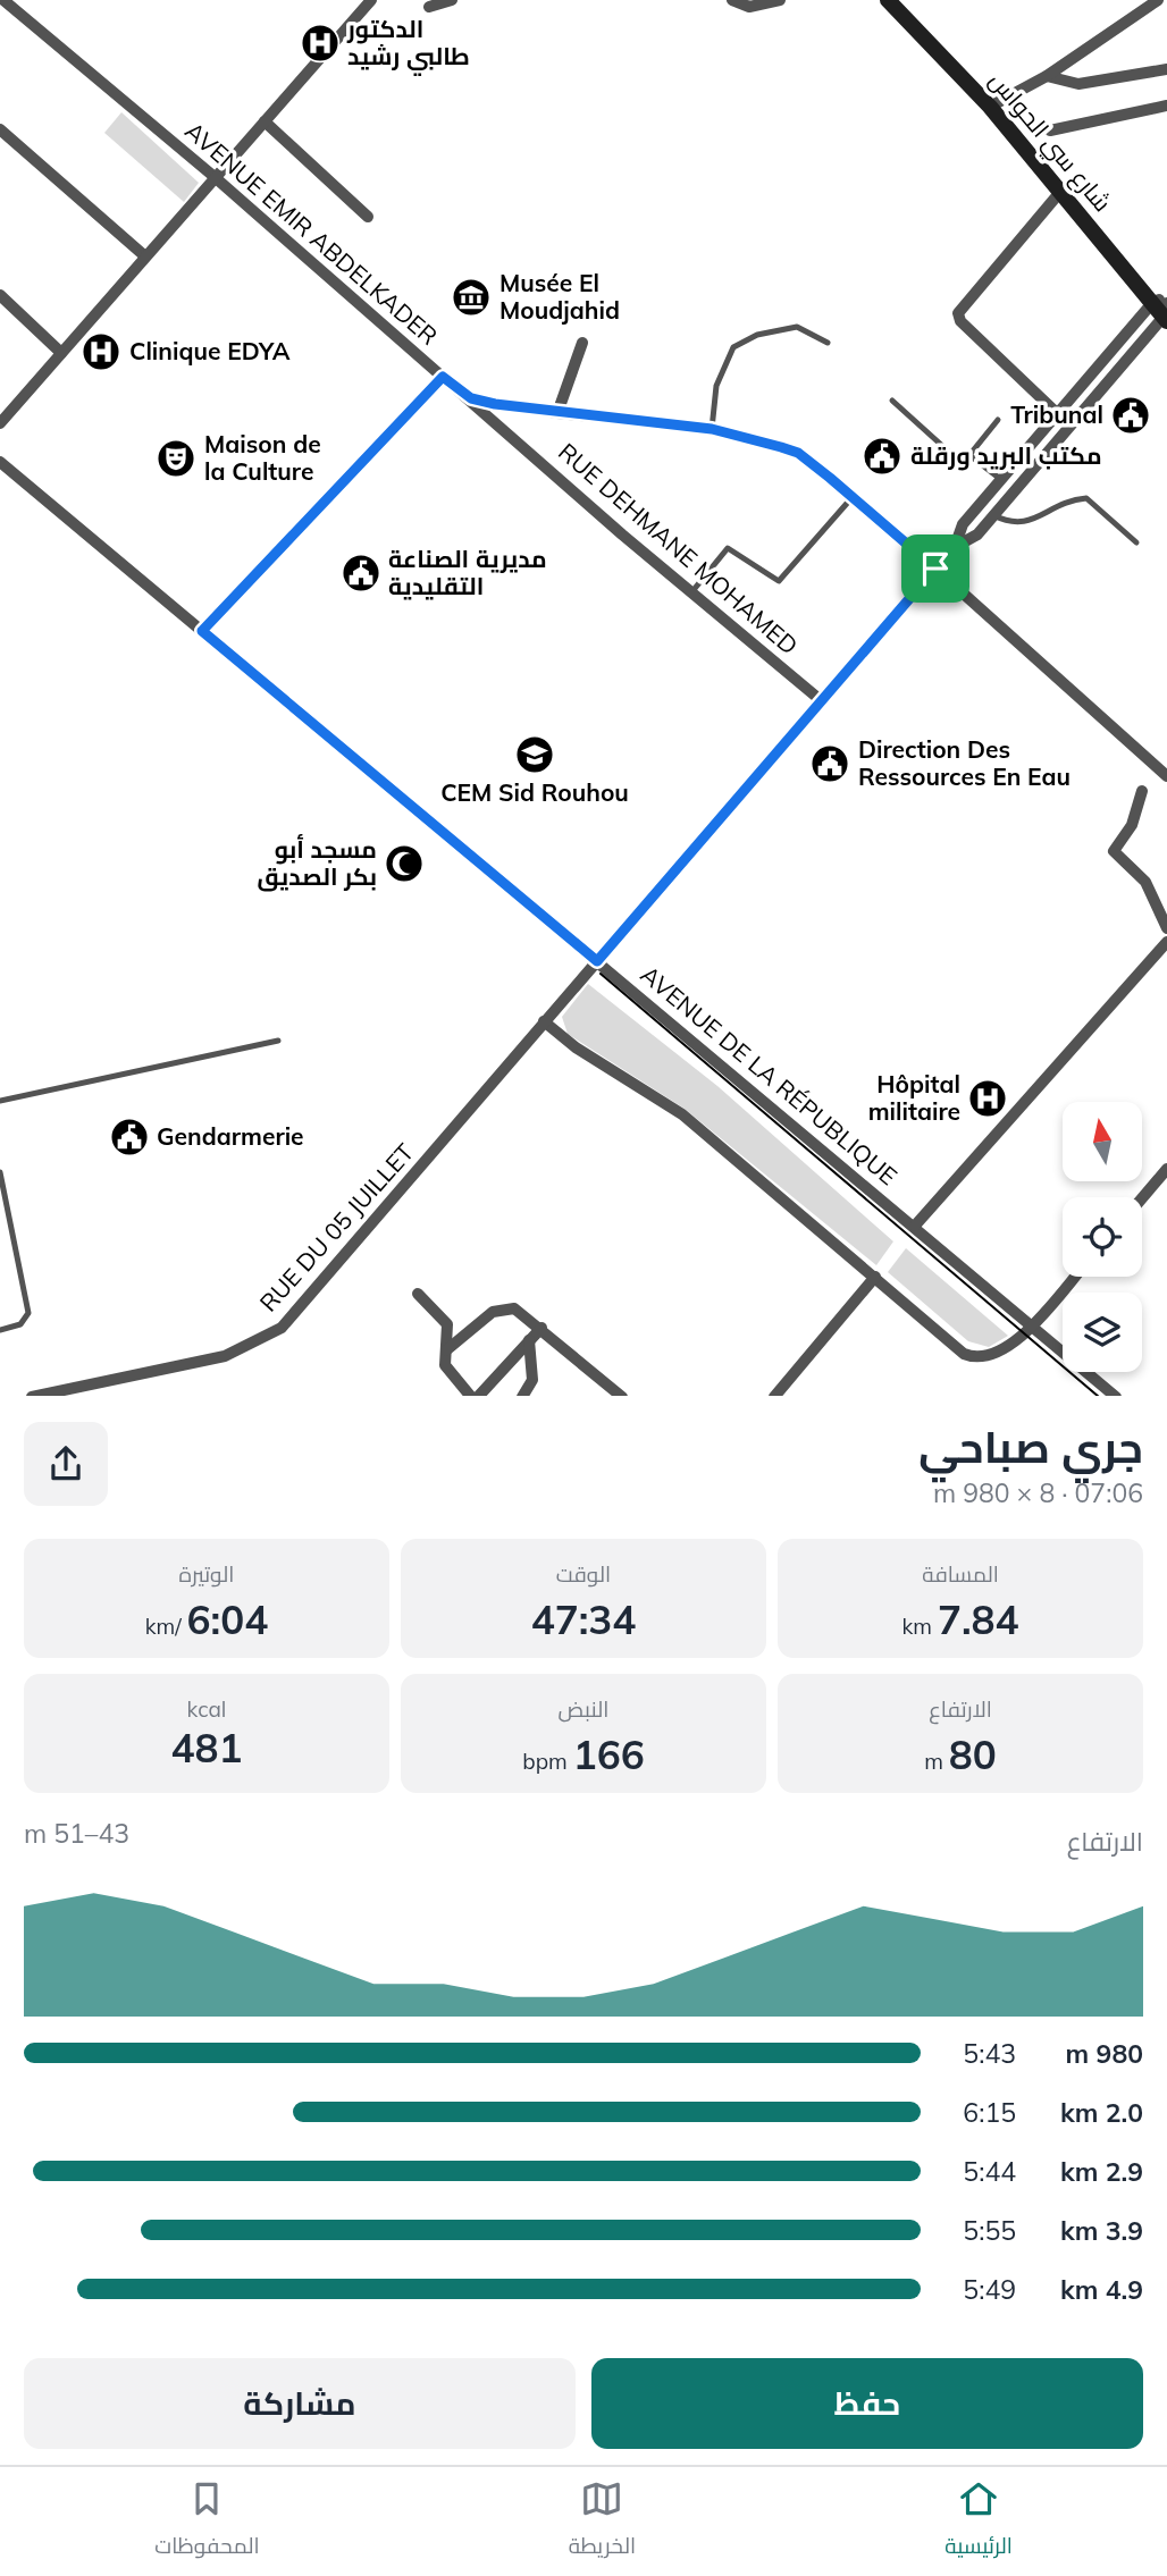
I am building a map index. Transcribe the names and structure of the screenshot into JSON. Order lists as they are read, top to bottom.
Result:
{
  "streets": {
    "street": [
      "شارع سي الحواس",
      "AVENUE EMIR ABDELKADER",
      "RUE DEHMANE MOHAMED",
      "AVENUE DE LA RÉPUBLIQUE",
      "RUE DU 05 JUILLET"
    ]
  },
  "crossings": [
    ["AVENUE EMIR ABDELKADER", "RUE DEHMANE MOHAMED"],
    ["AVENUE EMIR ABDELKADER", "RUE DU 05 JUILLET"],
    ["RUE DEHMANE MOHAMED", "RUE DU 05 JUILLET"],
    ["AVENUE DE LA RÉPUBLIQUE", "RUE DU 05 JUILLET"]
  ],
  "places": {
    "hospital": ["الدكتور طالبي رشيد", "Clinique EDYA", "Hôpital militaire"],
    "museum": ["Musée El Moudjahid"],
    "public building": [
      "Tribunal",
      "مكتب البريد ورقلة",
      "مديرية الصناعة التقليدية",
      "Direction Des Ressources En Eau",
      "Gendarmerie"
    ],
    "theatre": ["Maison de la Culture"],
    "school or university": ["CEM Sid Rouhou"],
    "mosque": ["مسجد أبو بكر الصديق"]
  },
  "north": "top",
  "page": {
    "heading": ["جري صباحي", "07:06 · 8 × 980 m"],
    "stats": [
      ["المسافة", "7.84 km"],
      ["الوقت", "47:34"],
      ["الوتيرة", "6:04 /km"],
      ["الارتفاع", "80 m"],
      ["النبض", "166 bpm"],
      ["kcal", "481"]
    ],
    "chart": ["الارتفاع", "43–51 m"],
    "list": [
      {
        "name": "980 m",
        "note": "5:43"
      },
      {
        "name": "2.0 km",
        "note": "6:15"
      },
      {
        "name": "2.9 km",
        "note": "5:44"
      },
      {
        "name": "3.9 km",
        "note": "5:55"
      },
      {
        "name": "4.9 km",
        "note": "5:49"
      }
    ],
    "buttons": ["حفظ", "مشاركة"],
    "tabs": ["الرئيسية", "الخريطة", "المحفوظات"]
  }
}
